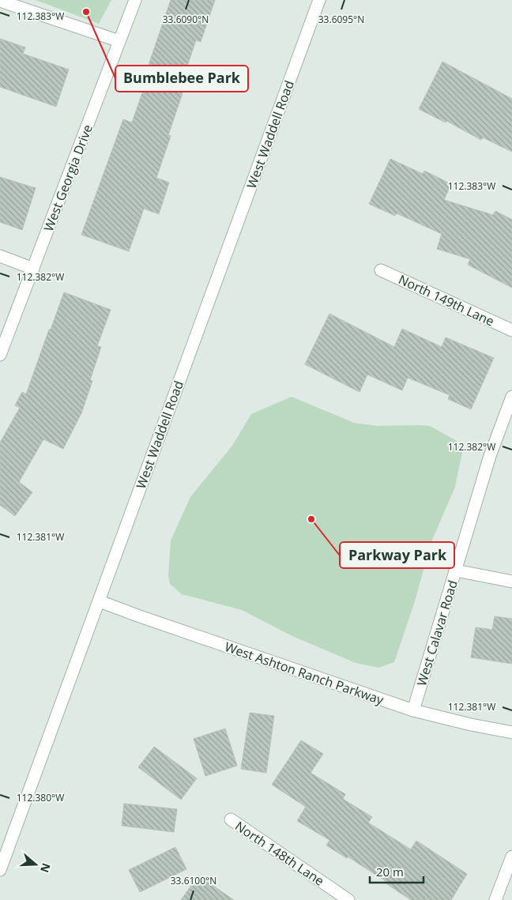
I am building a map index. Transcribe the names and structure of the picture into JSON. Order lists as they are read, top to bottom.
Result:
{
  "streets": {
    "street": [
      "West Waddell Road",
      "West Georgia Drive",
      "North 149th Lane",
      "West Calavar Road",
      "West Ashton Ranch Parkway",
      "North 148th Lane"
    ]
  },
  "crossings": [
    ["West Waddell Road", "West Ashton Ranch Parkway"],
    ["West Calavar Road", "West Ashton Ranch Parkway"]
  ],
  "places": ["Bumblebee Park", "Parkway Park"],
  "scale_bar": "20 m",
  "north": "right",
  "coordinates": [
    "112.383°W",
    "33.6090°N",
    "33.6095°N",
    "112.382°W",
    "112.381°W",
    "112.380°W",
    "33.6100°N"
  ]
}
